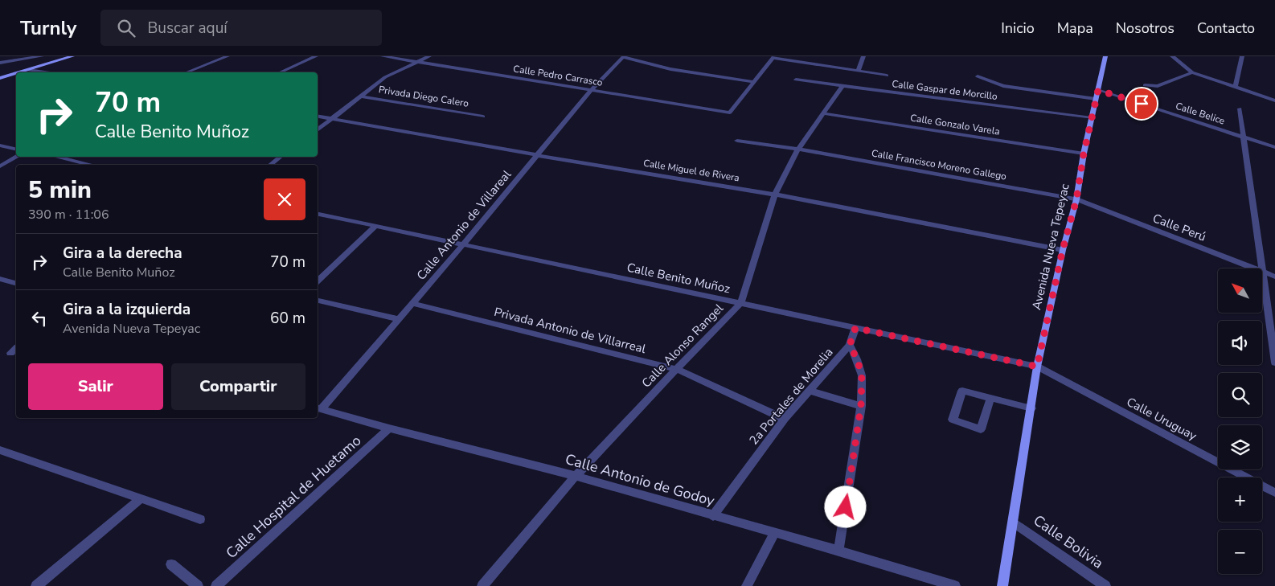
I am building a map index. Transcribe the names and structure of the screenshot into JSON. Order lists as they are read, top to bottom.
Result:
{
  "streets": {
    "street": [
      "Calle Pedro Carrasco",
      "Calle Gaspar de Morcillo",
      "Privada Diego Calero",
      "Calle Belice",
      "Calle Gonzalo Varela",
      "Calle Francisco Moreno Gallego",
      "Calle Miguel de Rivera",
      "Calle Antonio de Villareal",
      "Calle Perú",
      "Avenida Nueva Tepeyac",
      "Calle Benito Muñoz",
      "Privada Antonio de Villarreal",
      "Calle Alonso Rangel",
      "2a Portales de Morelia",
      "Calle Uruguay",
      "Calle Antonio de Godoy",
      "Calle Hospital de Huetamo",
      "Calle Bolivia"
    ]
  },
  "crossings": [
    ["Calle Pedro Carrasco", "Calle Antonio de Villareal"],
    ["Calle Gaspar de Morcillo", "Avenida Nueva Tepeyac"],
    ["Calle Gaspar de Morcillo", "Calle Alonso Rangel"],
    ["Calle Belice", "Avenida Nueva Tepeyac"],
    ["Calle Gonzalo Varela", "Avenida Nueva Tepeyac"],
    ["Calle Gonzalo Varela", "Calle Alonso Rangel"],
    ["Calle Francisco Moreno Gallego", "Calle Perú"],
    ["Calle Francisco Moreno Gallego", "Avenida Nueva Tepeyac"],
    ["Calle Francisco Moreno Gallego", "Calle Alonso Rangel"],
    ["Calle Miguel de Rivera", "Calle Antonio de Villareal"],
    ["Calle Miguel de Rivera", "Avenida Nueva Tepeyac"],
    ["Calle Miguel de Rivera", "Calle Alonso Rangel"],
    ["Calle Antonio de Villareal", "Calle Benito Muñoz"],
    ["Calle Antonio de Villareal", "Privada Antonio de Villarreal"],
    ["Calle Antonio de Villareal", "Calle Antonio de Godoy"],
    ["Calle Perú", "Avenida Nueva Tepeyac"],
    ["Avenida Nueva Tepeyac", "Calle Benito Muñoz"],
    ["Avenida Nueva Tepeyac", "Calle Uruguay"],
    ["Avenida Nueva Tepeyac", "Calle Bolivia"],
    ["Calle Benito Muñoz", "Calle Alonso Rangel"],
    ["Calle Benito Muñoz", "2a Portales de Morelia"],
    ["Calle Benito Muñoz", "Calle Uruguay"],
    ["Privada Antonio de Villarreal", "Calle Alonso Rangel"],
    ["Privada Antonio de Villarreal", "2a Portales de Morelia"],
    ["Calle Alonso Rangel", "Calle Antonio de Godoy"],
    ["2a Portales de Morelia", "Calle Antonio de Godoy"],
    ["Calle Antonio de Godoy", "Calle Hospital de Huetamo"]
  ],
  "north": "top left",
  "page": {
    "header": "Turnly",
    "search": "Buscar aquí",
    "nav": [
      "Inicio",
      "Mapa",
      "Nosotros",
      "Contacto"
    ],
    "turn": ["70 m", "Calle Benito Muñoz"],
    "heading": ["5 min", "390 m · 11:06"],
    "list": [
      {
        "name": "Gira a la derecha",
        "note": "Calle Benito Muñoz",
        "value": "70 m"
      },
      {
        "name": "Gira a la izquierda",
        "note": "Avenida Nueva Tepeyac",
        "value": "60 m"
      }
    ],
    "map_buttons": ["+", "−"],
    "buttons": ["Salir", "Compartir"]
  }
}
